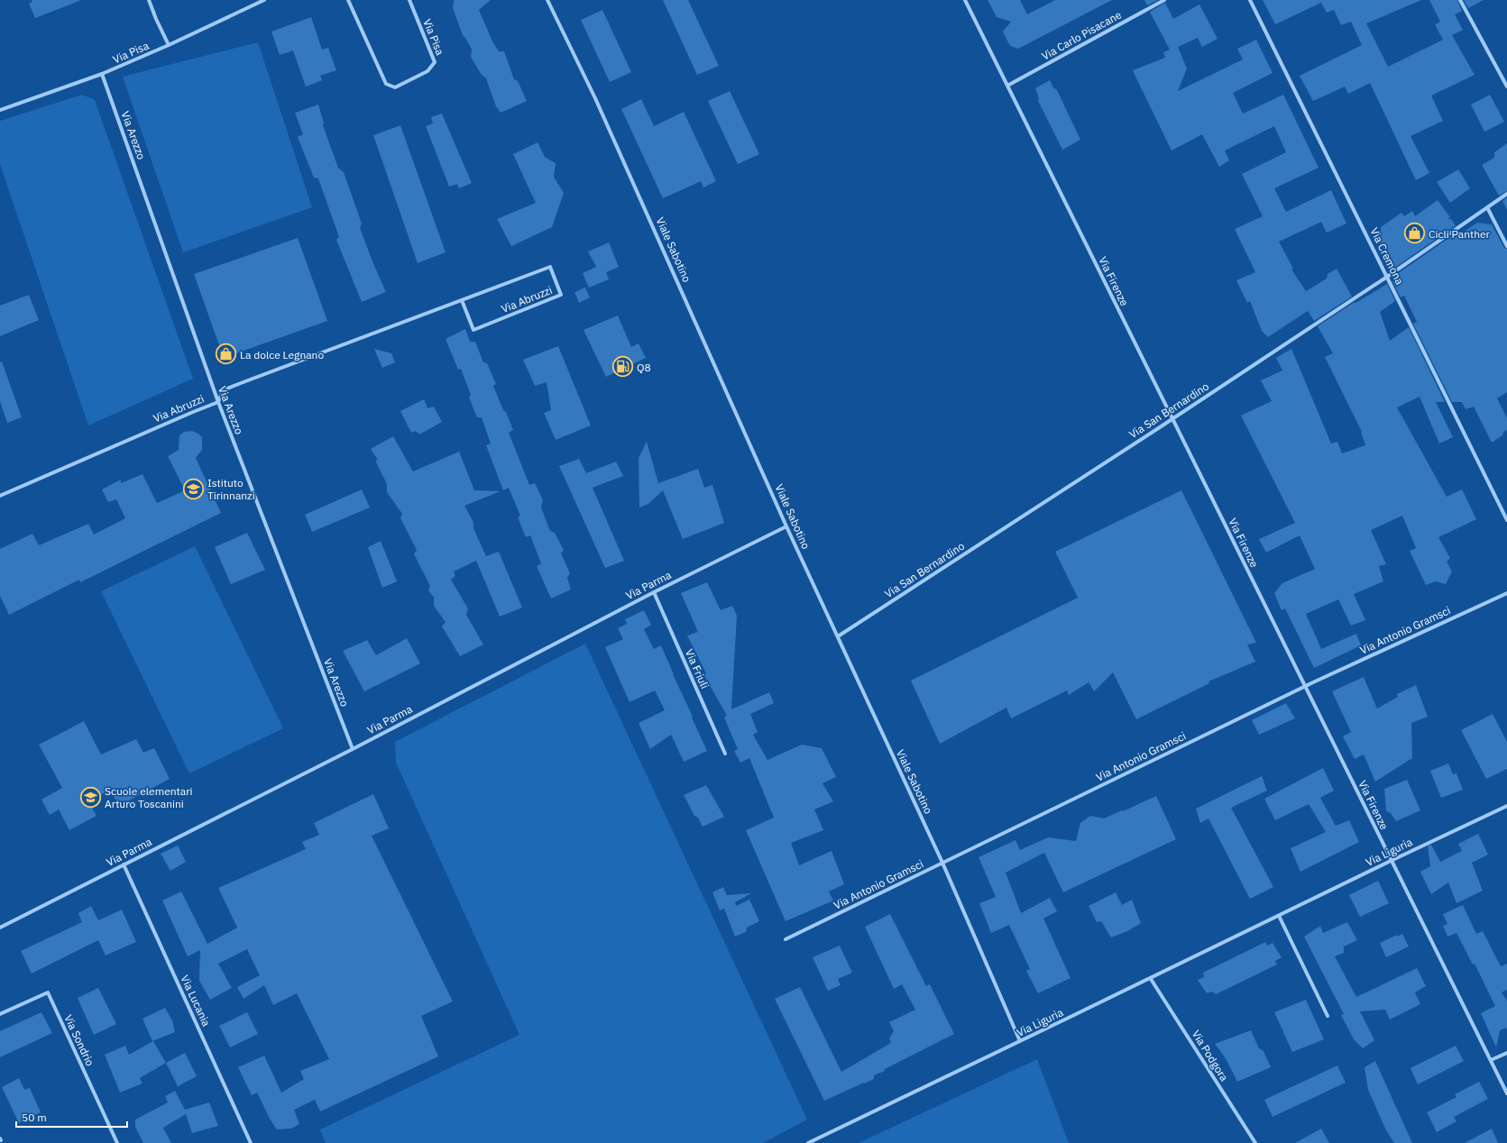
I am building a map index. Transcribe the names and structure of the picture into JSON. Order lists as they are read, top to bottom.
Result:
{
  "streets": {
    "street": [
      "Via Carlo Pisacane",
      "Via Pisa",
      "Via Arezzo",
      "Viale Sabotino",
      "Via Cremona",
      "Via Firenze",
      "Via Abruzzi",
      "Via San Bernardino",
      "Via Parma",
      "Via Antonio Gramsci",
      "Via Friuli",
      "Via Liguria",
      "Via Lucania",
      "Via Sondrio",
      "Via Podgora"
    ]
  },
  "crossings": [
    ["Via Carlo Pisacane", "Via Firenze"],
    ["Via Pisa", "Via Arezzo"],
    ["Via Arezzo", "Via Abruzzi"],
    ["Via Arezzo", "Via Parma"],
    ["Viale Sabotino", "Via San Bernardino"],
    ["Viale Sabotino", "Via Parma"],
    ["Viale Sabotino", "Via Antonio Gramsci"],
    ["Viale Sabotino", "Via Liguria"],
    ["Via Cremona", "Via San Bernardino"],
    ["Via Firenze", "Via San Bernardino"],
    ["Via Firenze", "Via Antonio Gramsci"],
    ["Via Firenze", "Via Liguria"],
    ["Via Parma", "Via Friuli"],
    ["Via Parma", "Via Lucania"],
    ["Via Liguria", "Via Podgora"]
  ],
  "places": {
    "shop": ["Cicli Panther", "La dolce Legnano"],
    "fuel station": ["Q8"],
    "school or university": ["Istituto Tirinnanzi", "Scuole elementari Arturo Toscanini"]
  },
  "scale_bar": "50 m"
}
